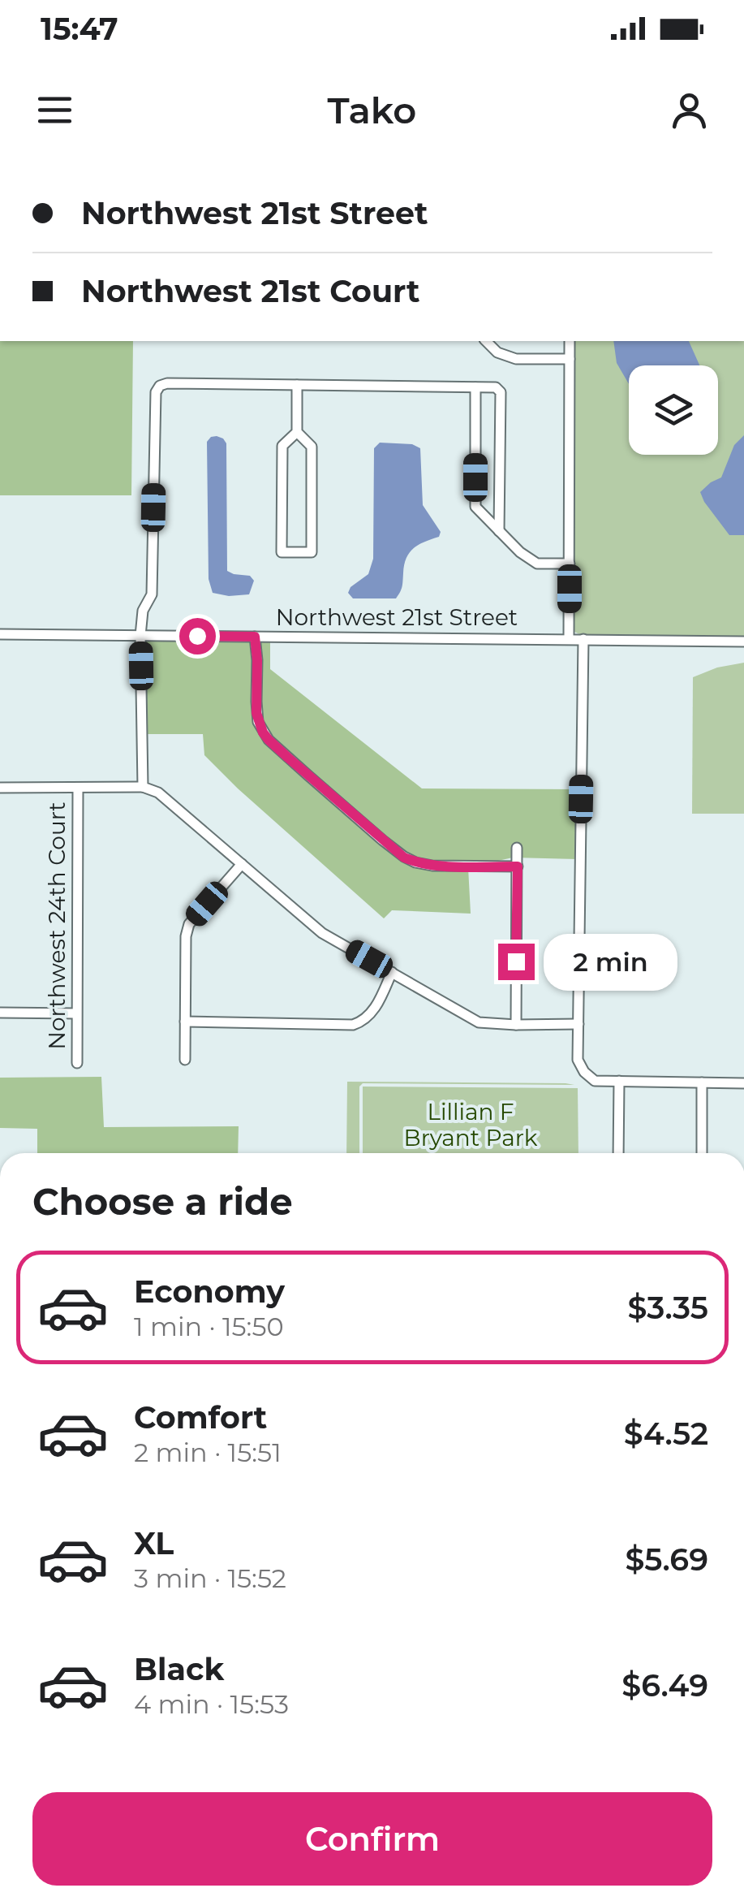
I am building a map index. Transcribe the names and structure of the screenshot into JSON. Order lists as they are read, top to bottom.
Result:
{
  "streets": {
    "street": ["Northwest 21st Street", "Northwest 24th Court"]
  },
  "parks": ["Lillian F Bryant Park"],
  "page": {
    "status": "15:47",
    "header": "Tako",
    "banner": ["Northwest 21st Street", "Northwest 21st Court"],
    "bubble": "2 min",
    "heading": "Choose a ride",
    "list": [
      {
        "name": "Economy",
        "note": "1 min · 15:50",
        "value": "$3.35"
      },
      {
        "name": "Comfort",
        "note": "2 min · 15:51",
        "value": "$4.52"
      },
      {
        "name": "XL",
        "note": "3 min · 15:52",
        "value": "$5.69"
      },
      {
        "name": "Black",
        "note": "4 min · 15:53",
        "value": "$6.49"
      }
    ],
    "buttons": "Confirm"
  }
}
